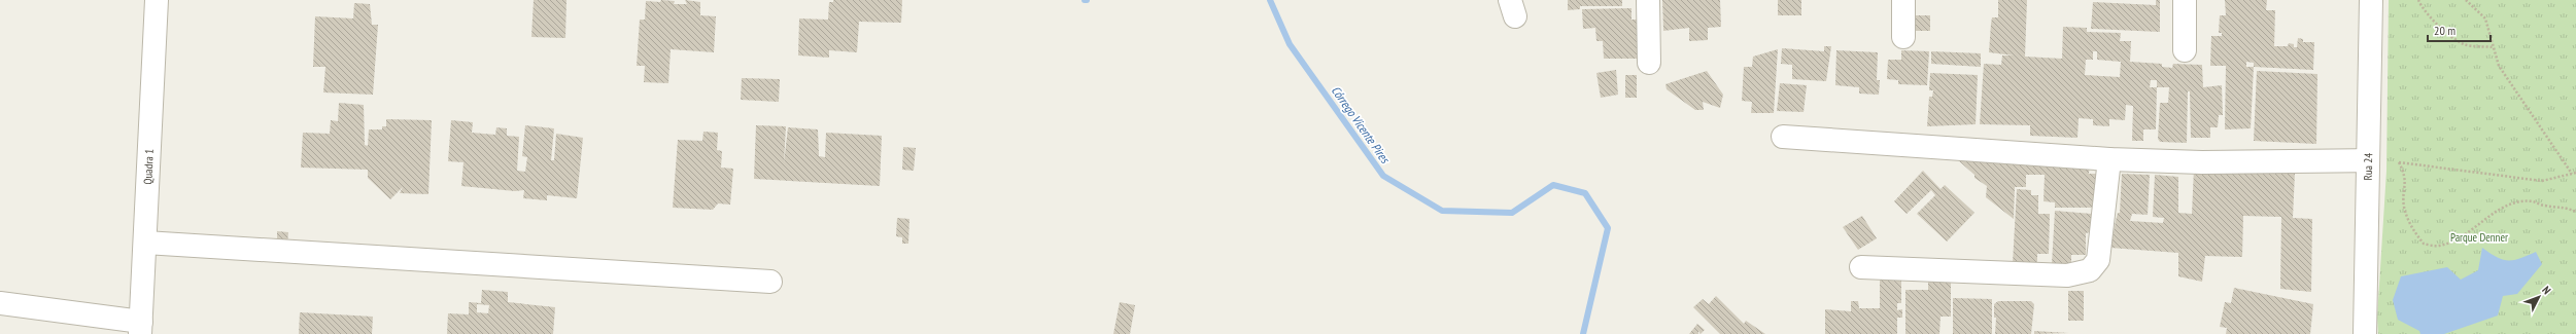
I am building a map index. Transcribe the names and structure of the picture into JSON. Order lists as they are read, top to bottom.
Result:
{
  "streets": {
    "street": ["Quadra 1", "Rua 24"]
  },
  "water": ["Córrego Vicente Pires"],
  "parks": ["Parque Denner"],
  "scale_bar": "20 m",
  "north": "top right"
}
